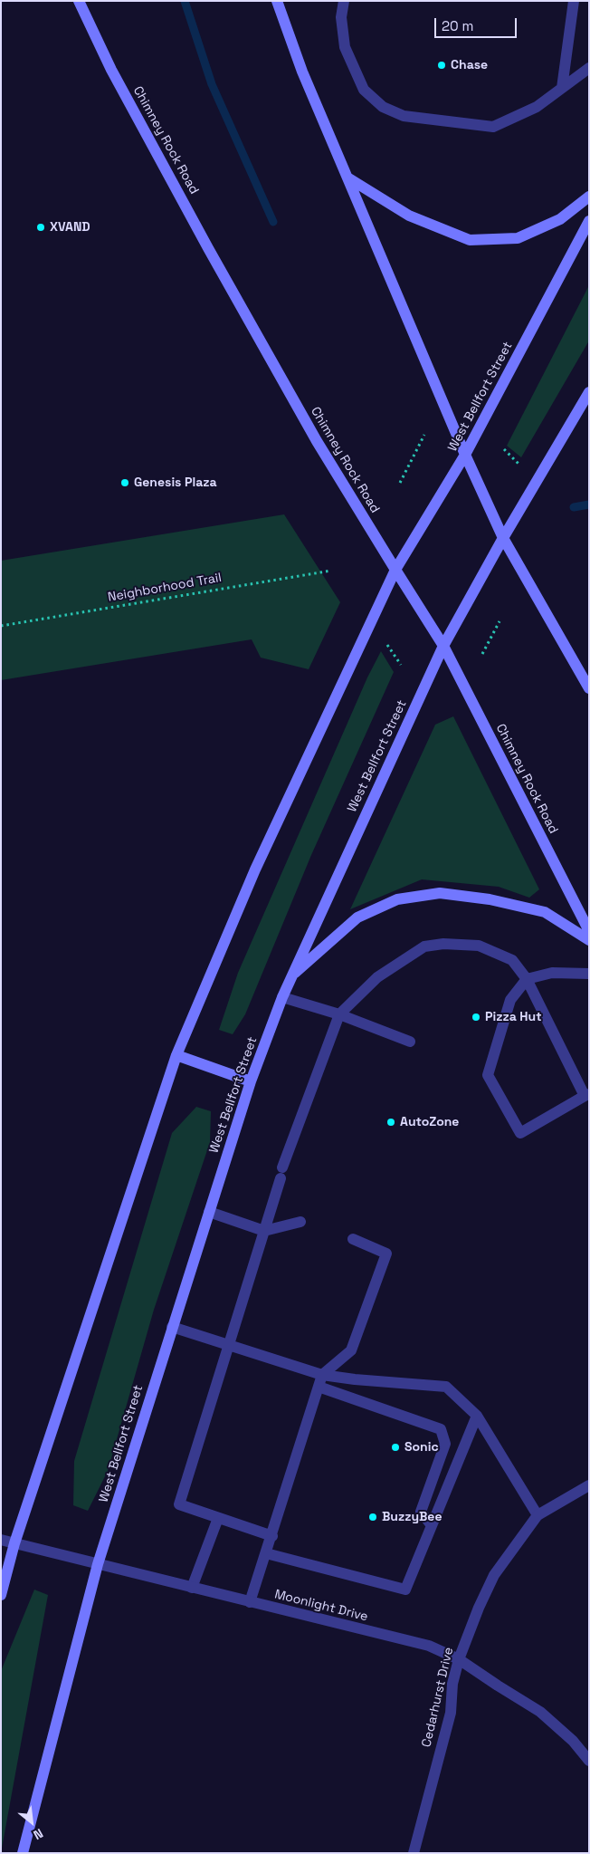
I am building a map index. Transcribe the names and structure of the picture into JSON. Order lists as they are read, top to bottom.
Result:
{
  "streets": {
    "main road": ["Chimney Rock Road", "West Bellfort Street"],
    "street": ["Moonlight Drive", "Cedarhurst Drive"],
    "path": ["Neighborhood Trail"]
  },
  "crossings": [
    ["Chimney Rock Road", "West Bellfort Street"],
    ["West Bellfort Street", "Moonlight Drive"],
    ["Moonlight Drive", "Cedarhurst Drive"]
  ],
  "places": [
    "Chase",
    "XVAND",
    "Genesis Plaza",
    "Pizza Hut",
    "AutoZone",
    "Sonic",
    "BuzzyBee"
  ],
  "scale_bar": "20 m",
  "north": "bottom right"
}
